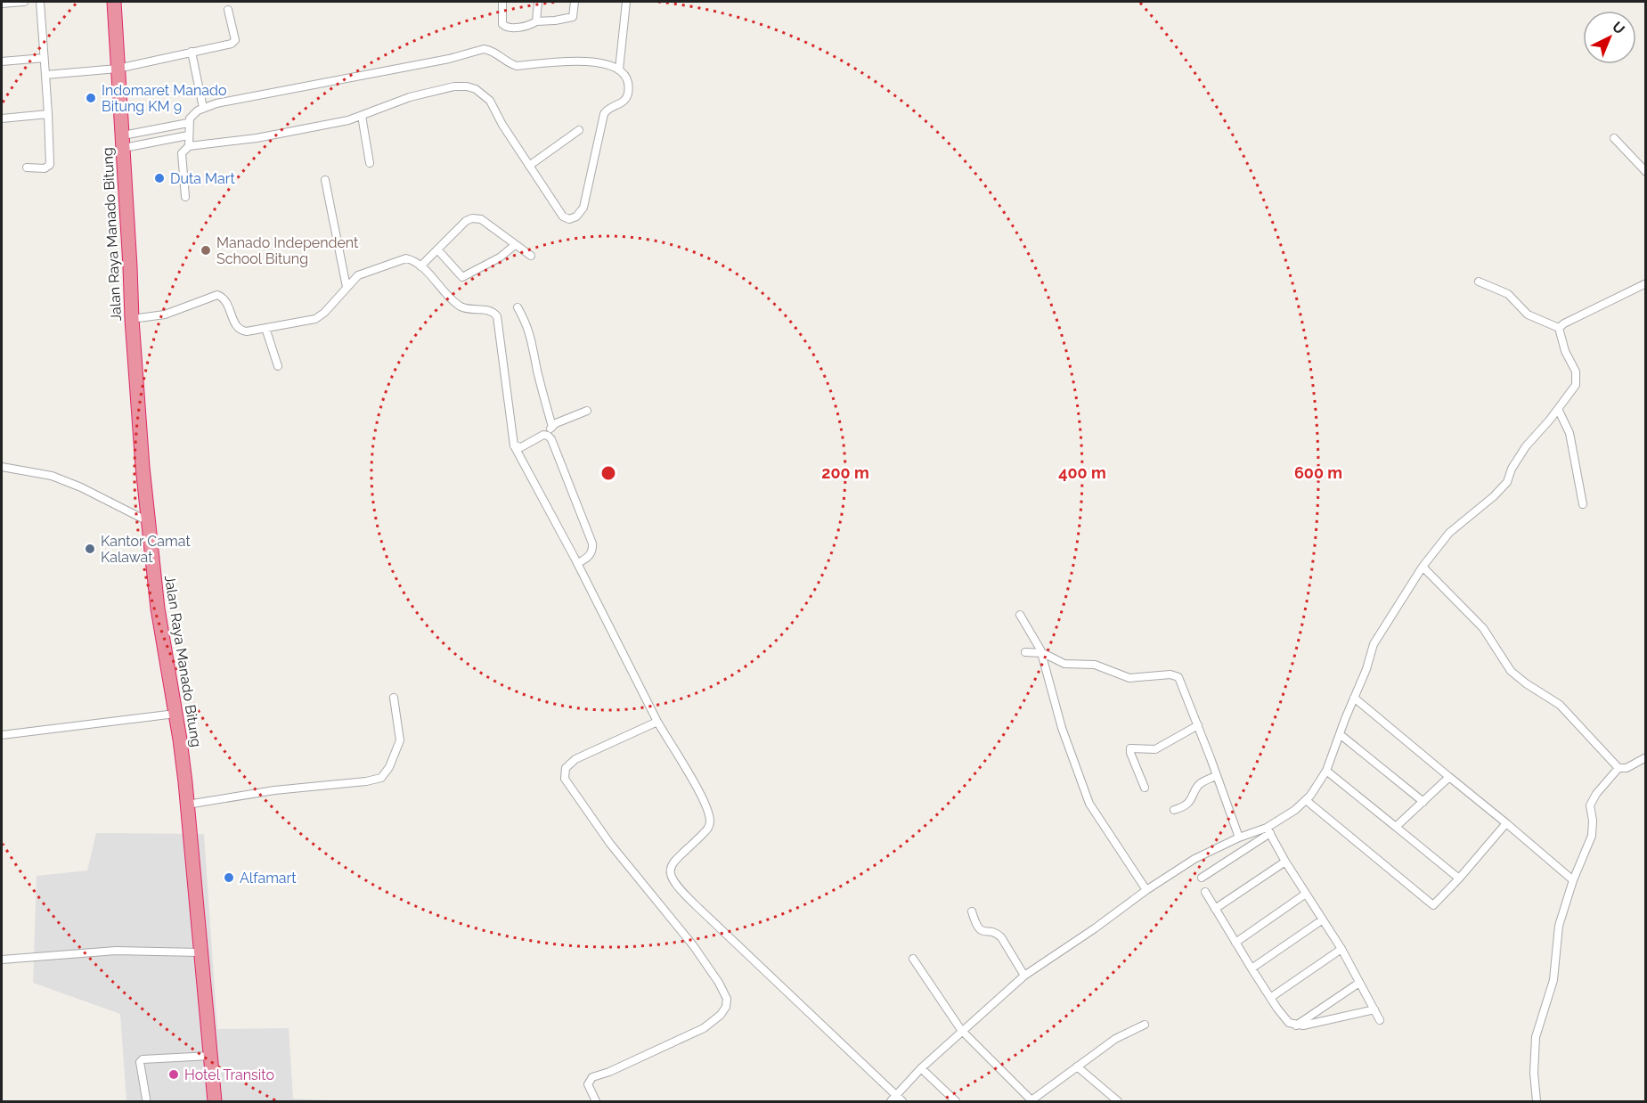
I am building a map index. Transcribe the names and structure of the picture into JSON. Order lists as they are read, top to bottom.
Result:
{
  "streets": {
    "highway": ["Jalan Raya Manado Bitung"]
  },
  "places": [
    "Indomaret Manado Bitung KM 9",
    "Duta Mart",
    "Manado Independent School Bitung",
    "Kantor Camat Kalawat",
    "Alfamart",
    "Hotel Transito"
  ],
  "north": "top right",
  "rings": ["200 m", "400 m", "600 m"]
}
